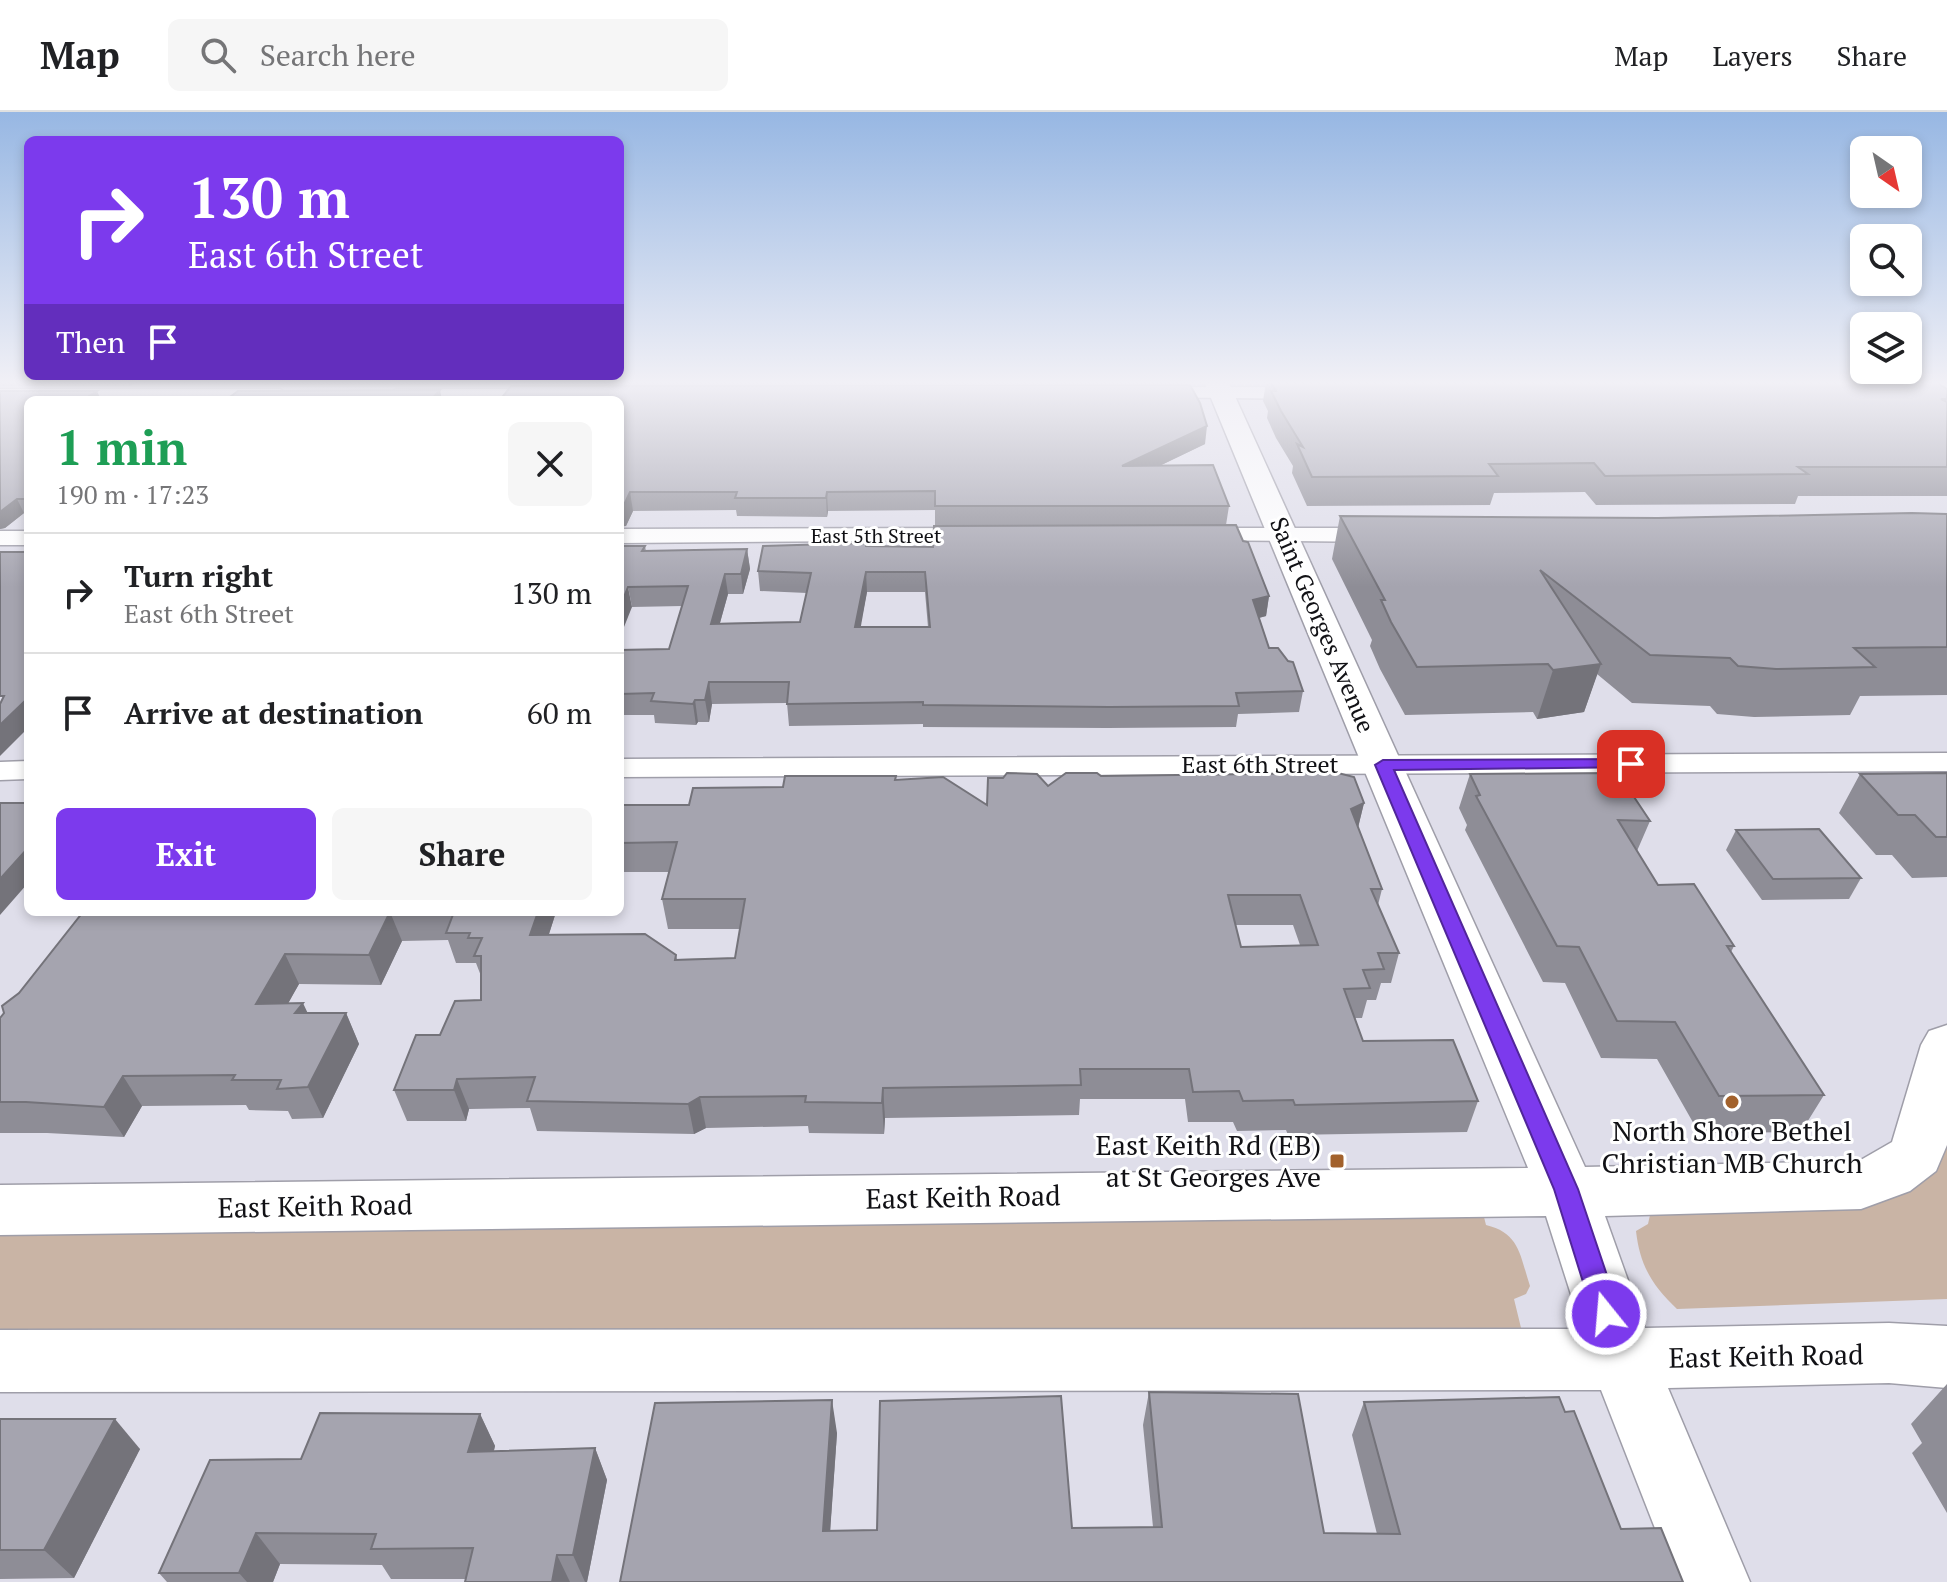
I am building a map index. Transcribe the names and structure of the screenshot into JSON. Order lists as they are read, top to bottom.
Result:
{
  "streets": {
    "street": [
      "East 5th Street",
      "Saint Georges Avenue",
      "East 6th Street",
      "East Keith Road"
    ]
  },
  "crossings": [
    ["Saint Georges Avenue", "East 6th Street"],
    ["Saint Georges Avenue", "East Keith Road"]
  ],
  "places": {
    "other": ["North Shore Bethel Christian MB Church"],
    "transit": ["East Keith Rd (EB) at St Georges Ave"]
  },
  "north": "bottom right",
  "page": {
    "header": "Map",
    "search": "Search here",
    "nav": ["Map", "Layers", "Share"],
    "turn": ["130 m", "East 6th Street"],
    "then": "Then",
    "heading": ["1 min", "190 m · 17:23"],
    "list": [
      {
        "name": "Turn right",
        "note": "East 6th Street",
        "value": "130 m"
      },
      {
        "name": "Arrive at destination",
        "value": "60 m"
      }
    ],
    "buttons": ["Exit", "Share"]
  }
}
